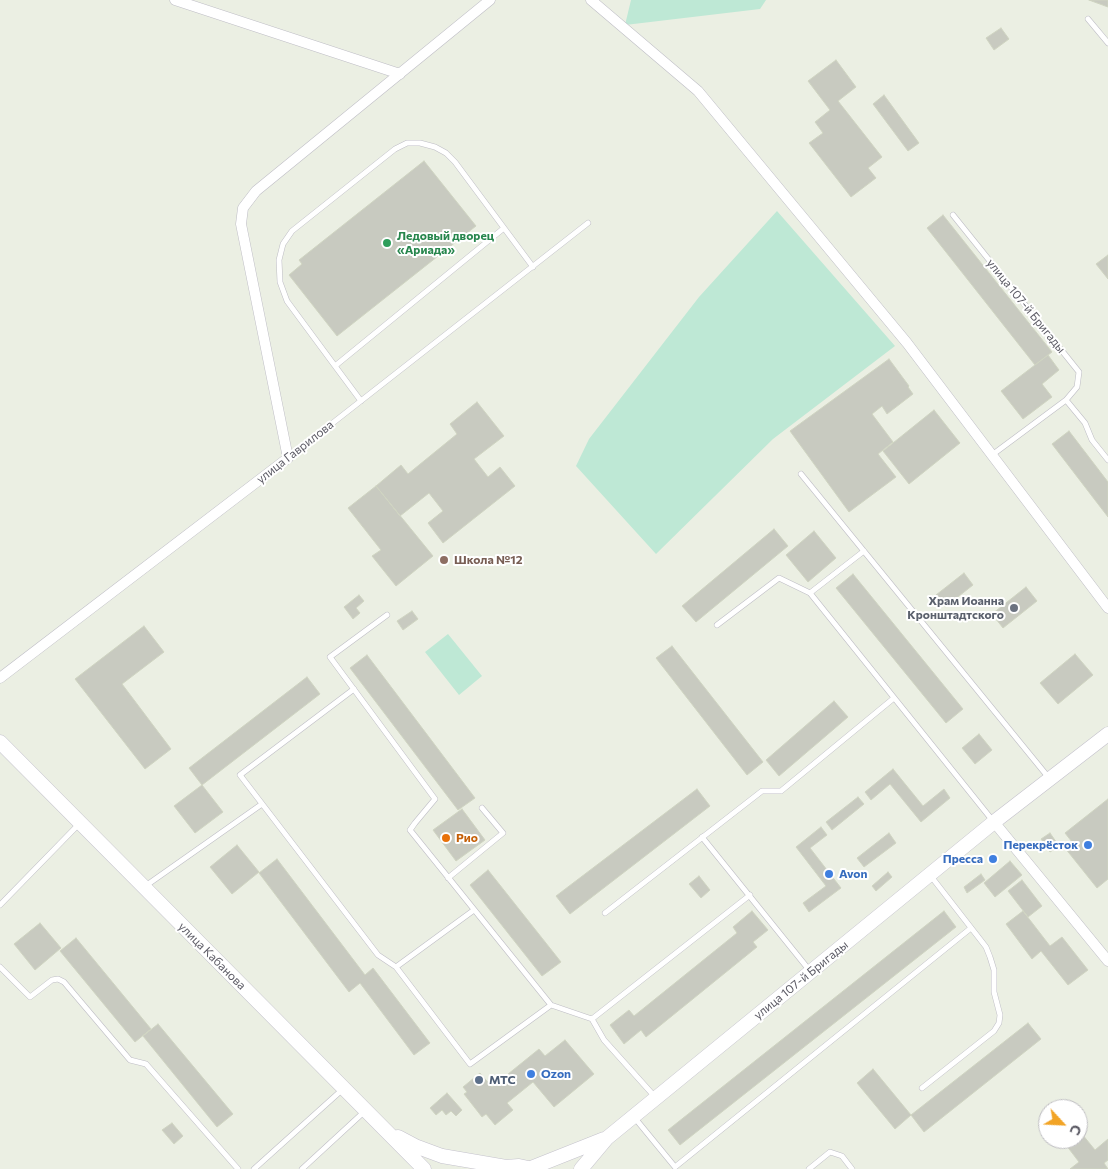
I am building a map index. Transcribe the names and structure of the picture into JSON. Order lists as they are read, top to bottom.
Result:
{
  "streets": {
    "main road": ["улица 107-й Бригады", "улица Кабанова"],
    "street": ["улица Гаврилова"]
  },
  "places": [
    "Ледовый дворец «Ариада»",
    "Школа №12",
    "Храм Иоанна Кронштадтского",
    "Рио",
    "Перекрёсток",
    "Пресса",
    "Avon",
    "Ozon",
    "МТС"
  ],
  "north": "bottom right"
}
